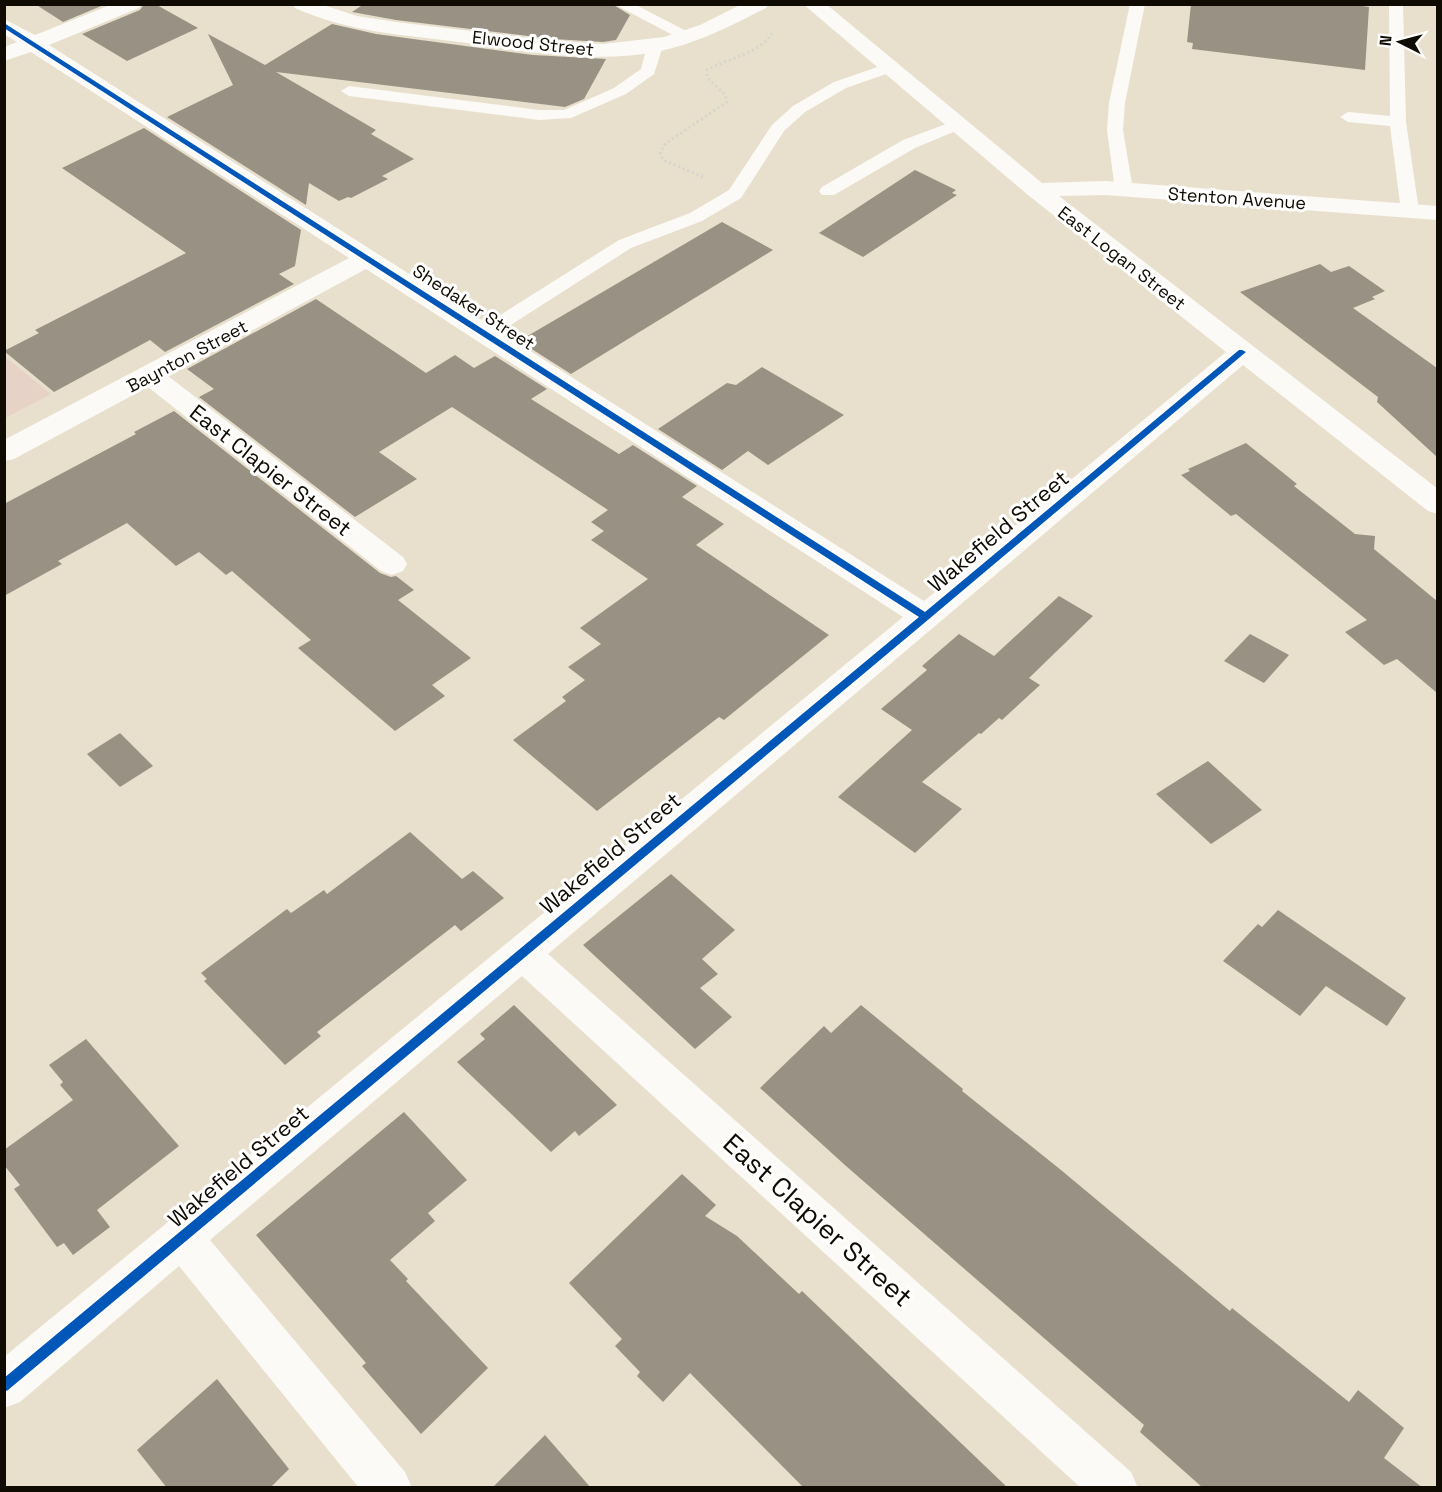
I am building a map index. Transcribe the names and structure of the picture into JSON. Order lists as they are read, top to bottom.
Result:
{
  "streets": {
    "street": [
      "Elwood Street",
      "Stenton Avenue",
      "East Logan Street",
      "Shedaker Street",
      "Baynton Street",
      "East Clapier Street",
      "Wakefield Street"
    ]
  },
  "crossings": [
    ["Stenton Avenue", "East Logan Street"],
    ["East Logan Street", "Wakefield Street"],
    ["Shedaker Street", "Baynton Street"],
    ["Shedaker Street", "Wakefield Street"],
    ["Baynton Street", "East Clapier Street"],
    ["East Clapier Street", "Wakefield Street"]
  ],
  "north": "left"
}
